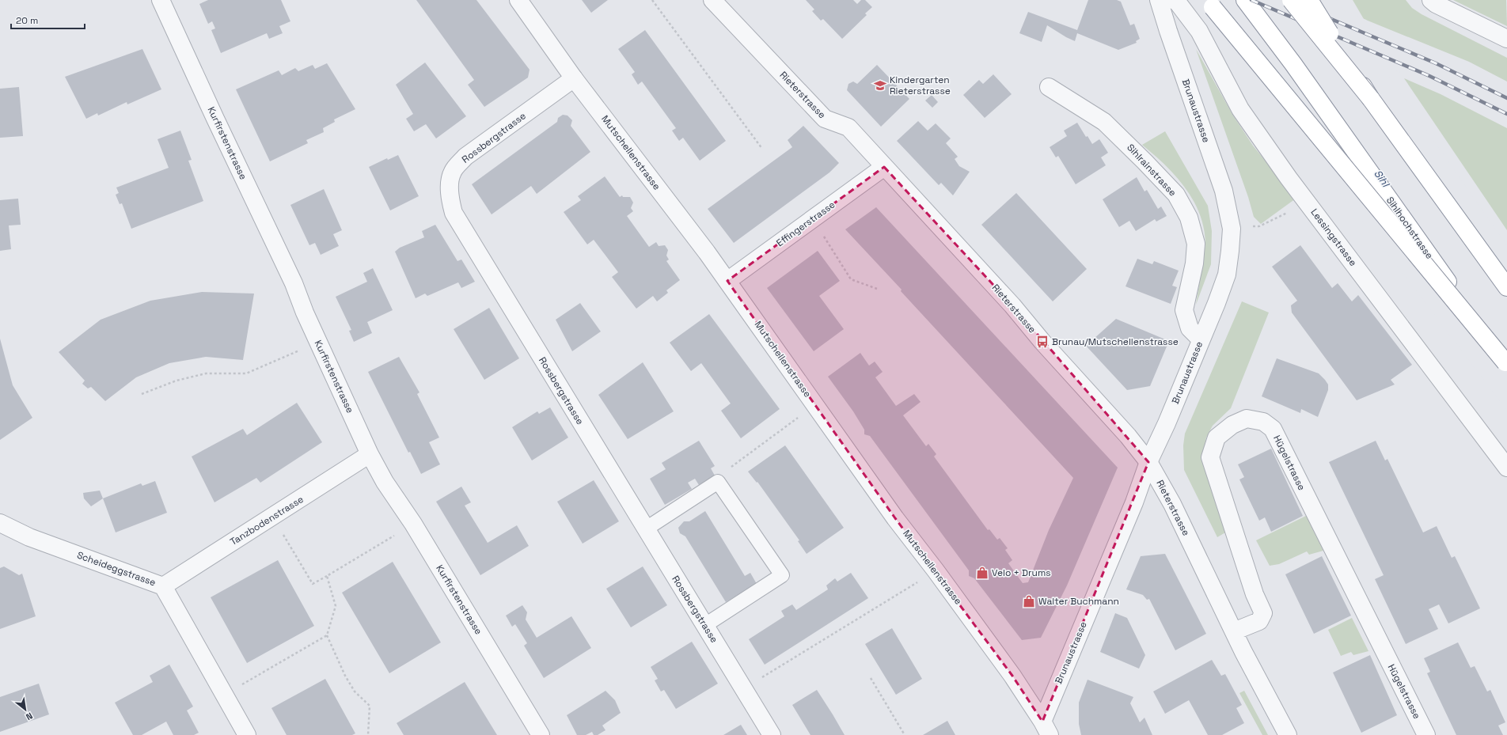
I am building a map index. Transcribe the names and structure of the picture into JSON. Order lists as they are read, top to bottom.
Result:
{
  "streets": {
    "highway": ["Sihlhochstrasse"],
    "street": [
      "Rieterstrasse",
      "Brunaustrasse",
      "Rossbergstrasse",
      "Kurfirstenstrasse",
      "Mutschellenstrasse",
      "Sihlrainstrasse",
      "Effingerstrasse",
      "Lessingstrasse",
      "Hügelstrasse",
      "Tanzbodenstrasse",
      "Scheideggstrasse"
    ]
  },
  "crossings": [
    ["Rieterstrasse", "Brunaustrasse"],
    ["Rieterstrasse", "Effingerstrasse"],
    ["Rieterstrasse", "Hügelstrasse"],
    ["Brunaustrasse", "Mutschellenstrasse"],
    ["Brunaustrasse", "Sihlrainstrasse"],
    ["Rossbergstrasse", "Mutschellenstrasse"],
    ["Kurfirstenstrasse", "Tanzbodenstrasse"],
    ["Mutschellenstrasse", "Effingerstrasse"],
    ["Tanzbodenstrasse", "Scheideggstrasse"]
  ],
  "water": ["Sihl"],
  "places": {
    "school or university": ["Kindergarten Rieterstrasse"],
    "bus stop": ["Brunau/Mutschellenstrasse"],
    "shop": ["Velo + Drums", "Walter Buchmann"]
  },
  "scale_bar": "20 m",
  "north": "bottom right"
}
